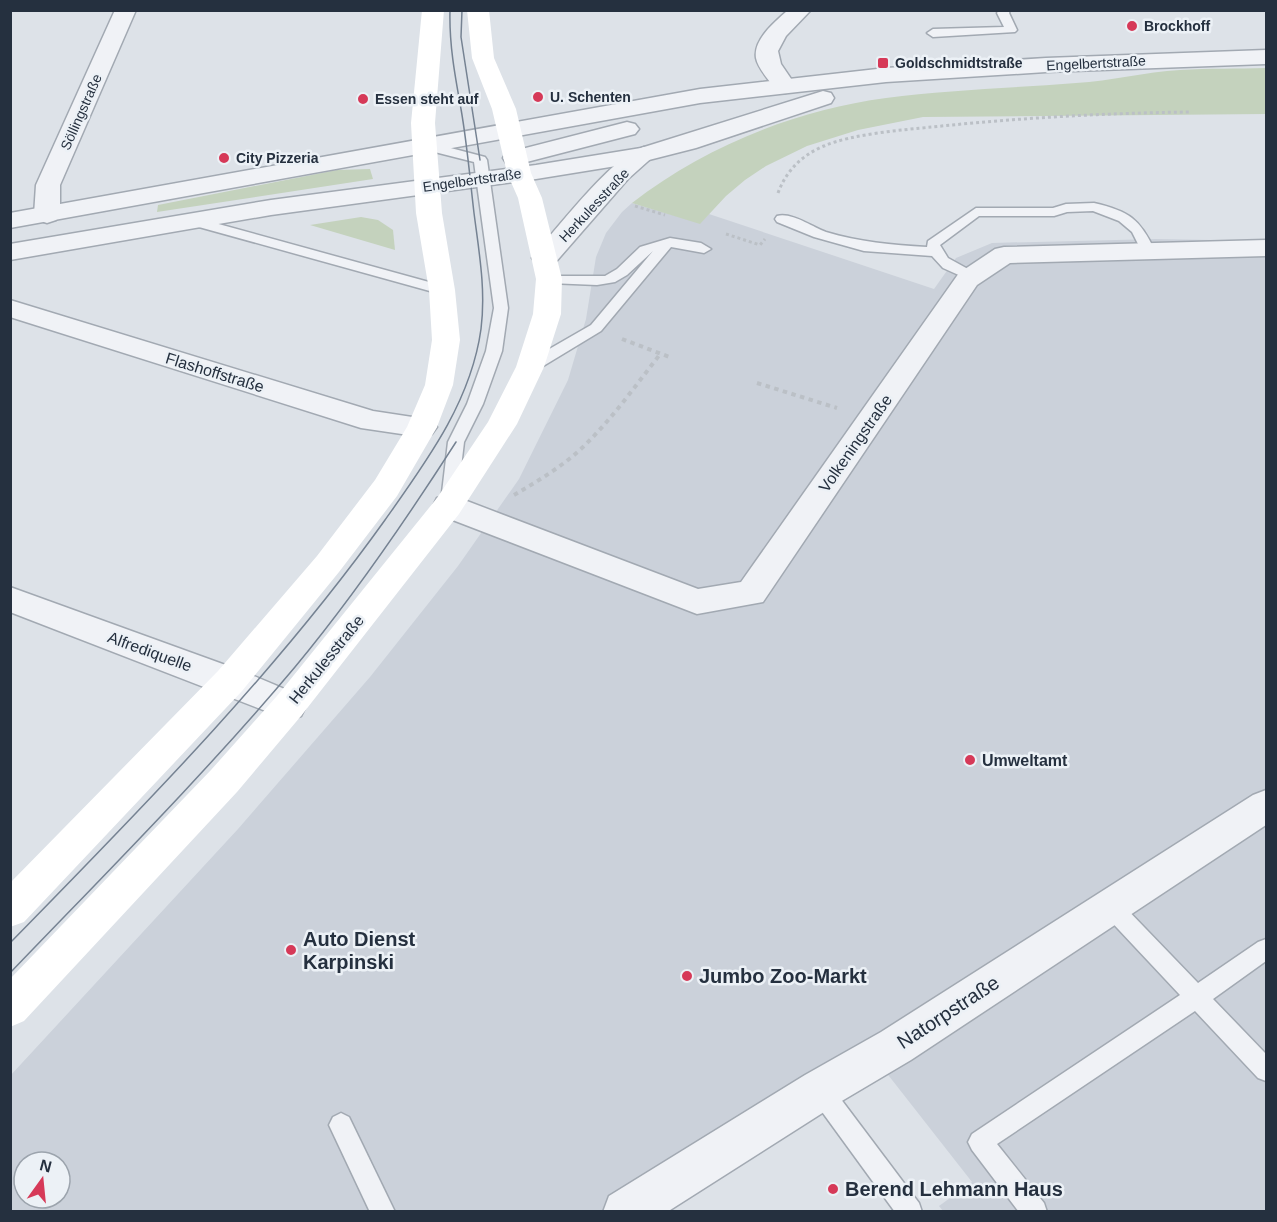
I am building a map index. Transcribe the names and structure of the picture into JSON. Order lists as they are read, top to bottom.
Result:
{
  "streets": {
    "main road": ["Herkulesstraße"],
    "street": [
      "Engelbertstraße",
      "Söllingstraße",
      "Flashoffstraße",
      "Volkeningstraße",
      "Alfrediquelle",
      "Natorpstraße"
    ]
  },
  "crossings": [
    ["Engelbertstraße", "Söllingstraße"],
    ["Engelbertstraße", "Herkulesstraße"],
    ["Herkulesstraße", "Volkeningstraße"],
    ["Herkulesstraße", "Alfrediquelle"]
  ],
  "places": {
    "other": [
      "Brockhoff",
      "U. Schenten",
      "Essen steht auf",
      "City Pizzeria",
      "Umweltamt",
      "Auto Dienst Karpinski",
      "Jumbo Zoo-Markt",
      "Berend Lehmann Haus"
    ],
    "transit": ["Goldschmidtstraße"]
  },
  "north": "top"
}
